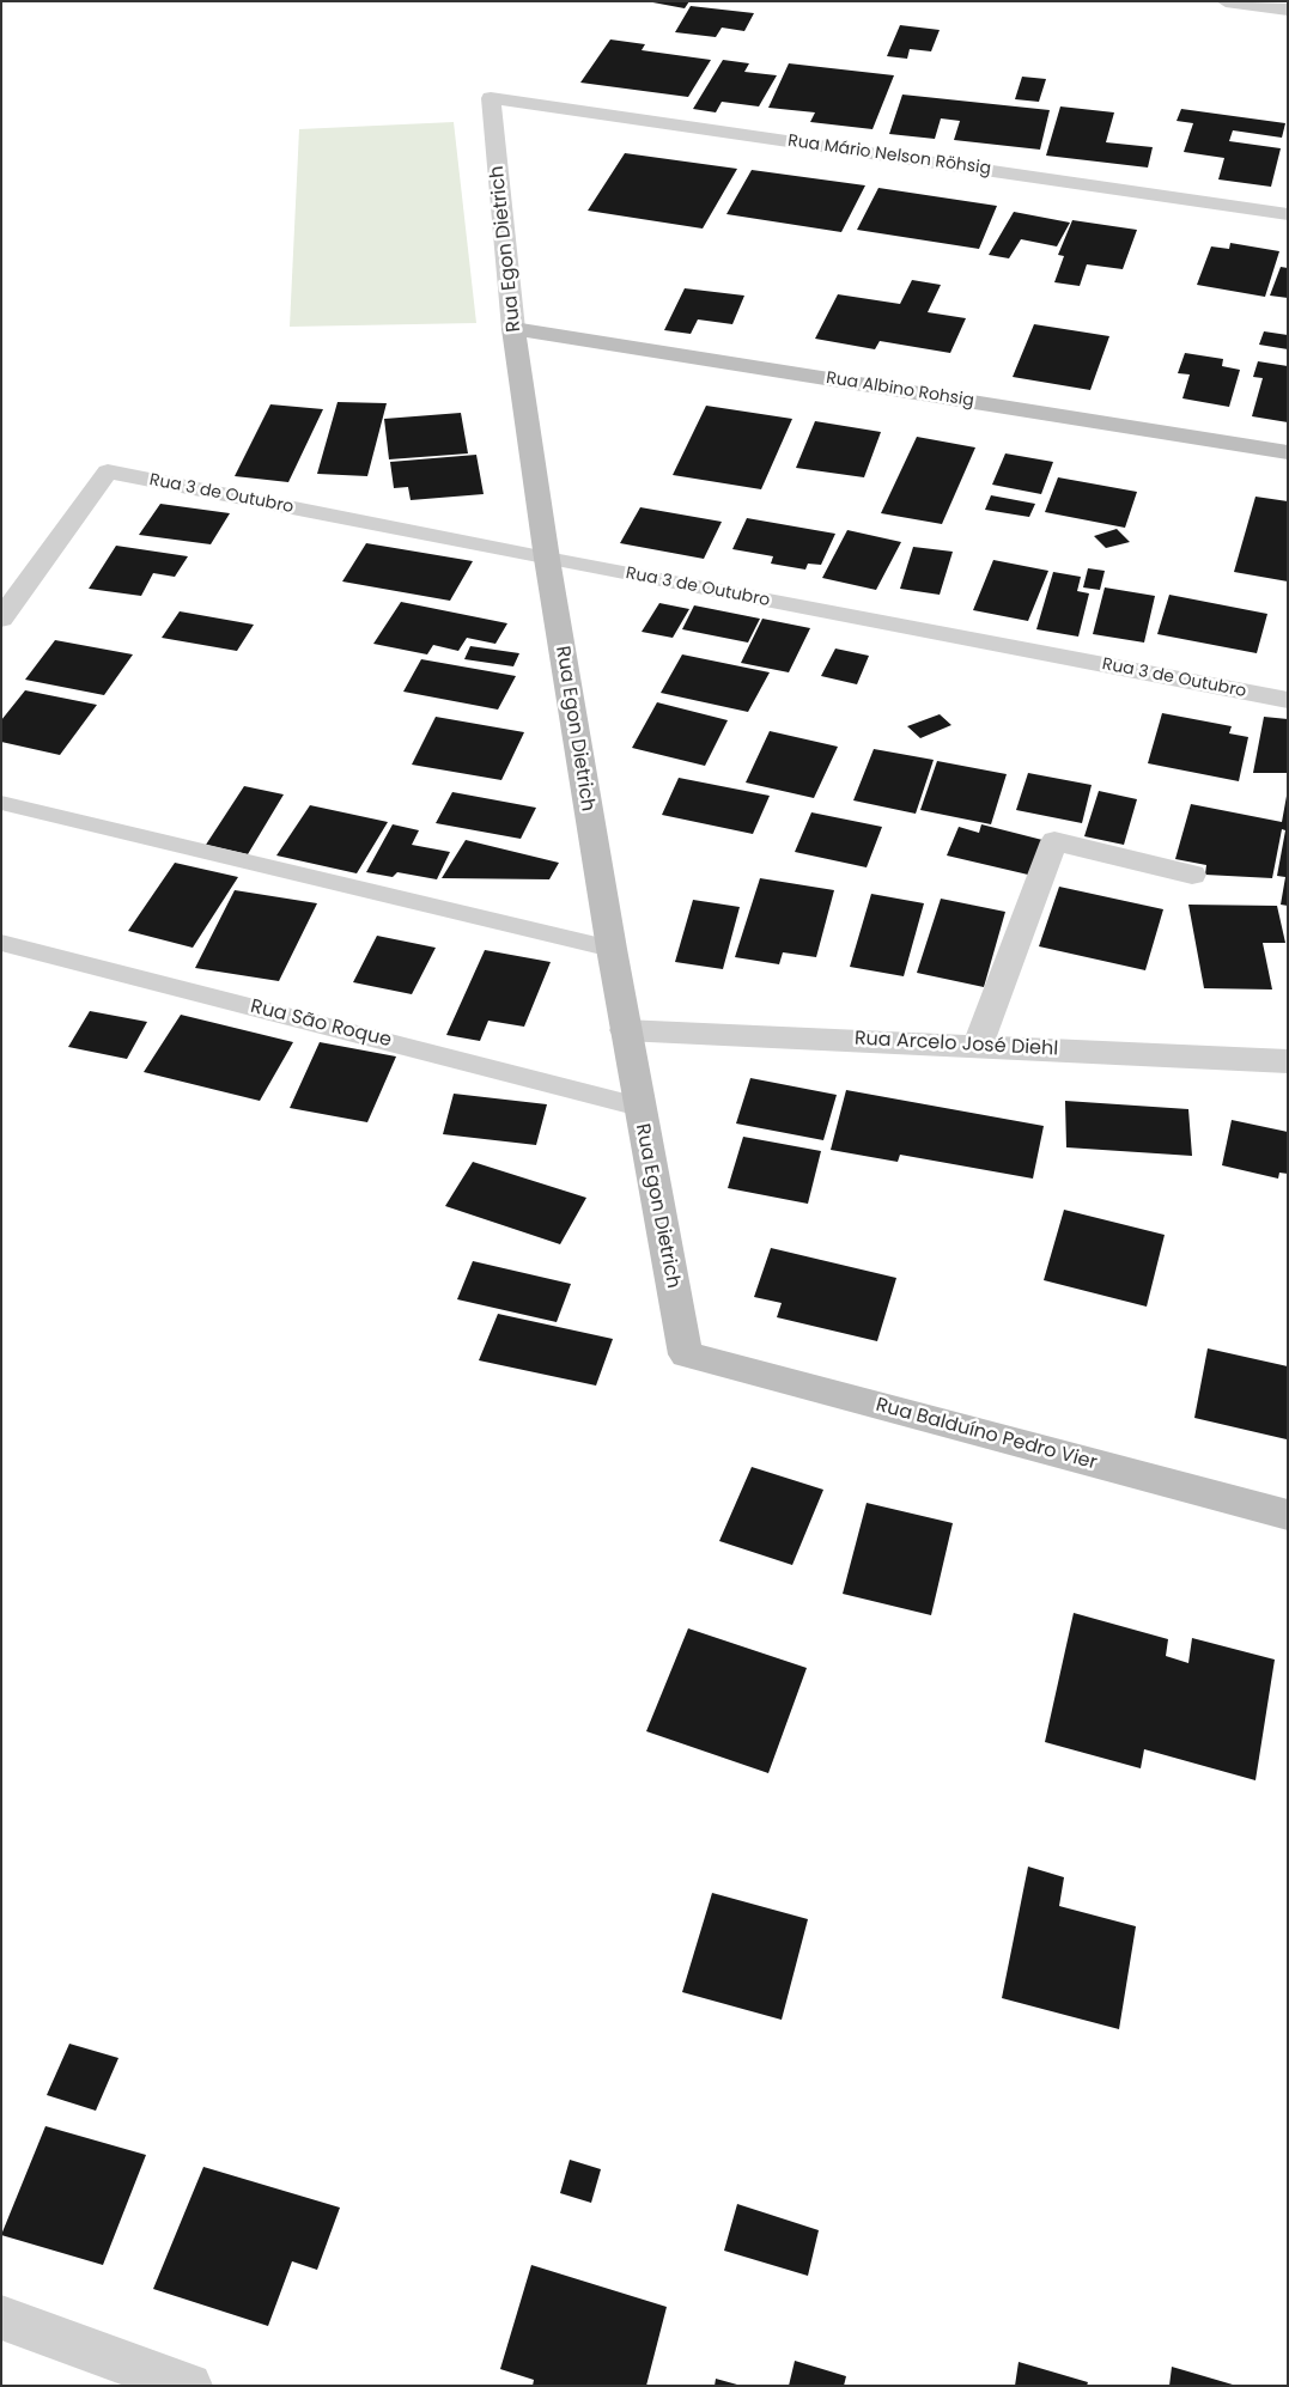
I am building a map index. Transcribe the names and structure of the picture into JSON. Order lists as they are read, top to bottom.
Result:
{
  "streets": {
    "street": [
      "Rua Mário Nelson Röhsig",
      "Rua Egon Dietrich",
      "Rua Albino Rohsig",
      "Rua 3 de Outubro",
      "Rua Arcelo José Diehl",
      "Rua Balduíno Pedro Vier"
    ],
    "lane": ["Rua São Roque"]
  },
  "crossings": [
    ["Rua Mário Nelson Röhsig", "Rua Egon Dietrich"],
    ["Rua Egon Dietrich", "Rua Albino Rohsig"],
    ["Rua Egon Dietrich", "Rua 3 de Outubro"],
    ["Rua Egon Dietrich", "Rua São Roque"],
    ["Rua Egon Dietrich", "Rua Arcelo José Diehl"],
    ["Rua Egon Dietrich", "Rua Balduíno Pedro Vier"]
  ]
}
